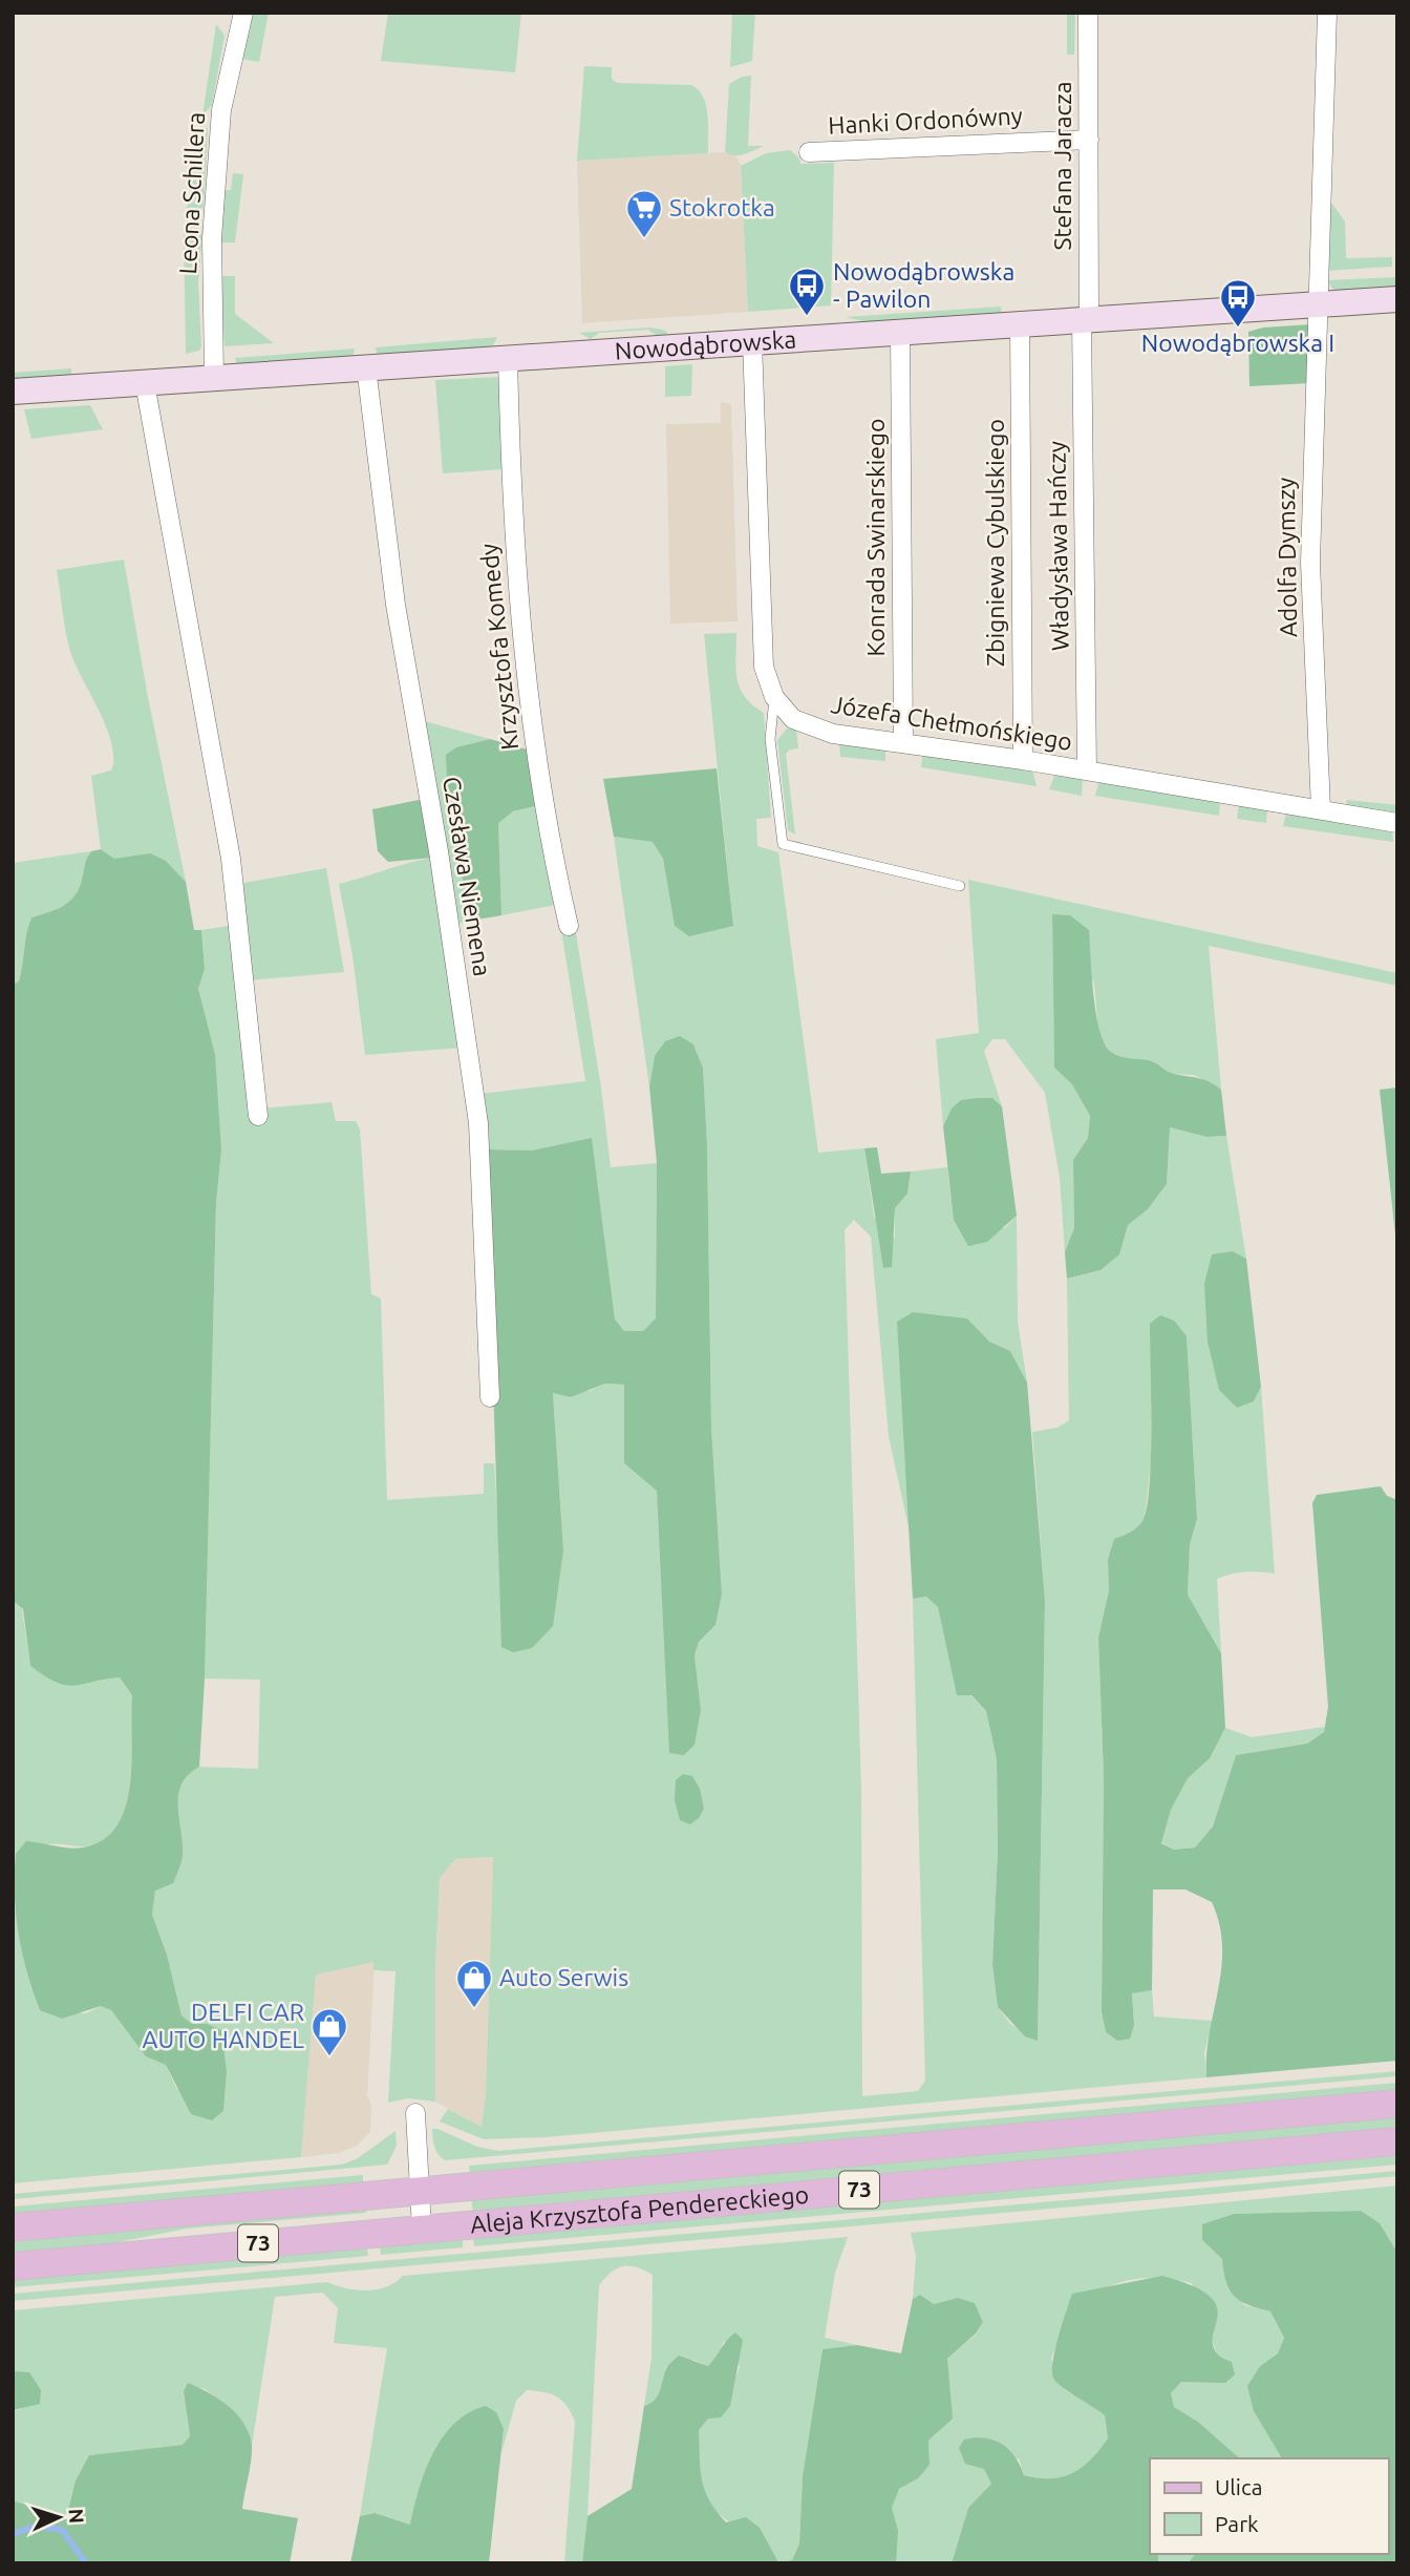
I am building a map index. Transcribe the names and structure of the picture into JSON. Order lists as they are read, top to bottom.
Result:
{
  "streets": {
    "main road": ["73", "Aleja Krzysztofa Pendereckiego"],
    "street": [
      "Hanki Ordonówny",
      "Stefana Jaracza",
      "Leona Schillera",
      "Nowodąbrowska",
      "Konrada Swinarskiego",
      "Zbigniewa Cybulskiego",
      "Władysława Hańczy",
      "Adolfa Dymszy",
      "Krzysztofa Komedy",
      "Józefa Chełmońskiego",
      "Czesława Niemena"
    ]
  },
  "crossings": [
    ["Hanki Ordonówny", "Stefana Jaracza"],
    ["Stefana Jaracza", "Nowodąbrowska"],
    ["Stefana Jaracza", "Władysława Hańczy"],
    ["Leona Schillera", "Nowodąbrowska"],
    ["Nowodąbrowska", "Konrada Swinarskiego"],
    ["Nowodąbrowska", "Zbigniewa Cybulskiego"],
    ["Nowodąbrowska", "Władysława Hańczy"],
    ["Nowodąbrowska", "Adolfa Dymszy"],
    ["Nowodąbrowska", "Krzysztofa Komedy"],
    ["Nowodąbrowska", "Czesława Niemena"],
    ["Konrada Swinarskiego", "Józefa Chełmońskiego"],
    ["Zbigniewa Cybulskiego", "Józefa Chełmońskiego"],
    ["Władysława Hańczy", "Józefa Chełmońskiego"],
    ["Adolfa Dymszy", "Józefa Chełmońskiego"]
  ],
  "places": {
    "supermarket": ["Stokrotka"],
    "bus stop": ["Nowodąbrowska - Pawilon", "Nowodąbrowska I"],
    "shop": ["Auto Serwis", "DELFI CAR AUTO HANDEL"]
  },
  "legend": ["Ulica", "Park"],
  "north": "right"
}
